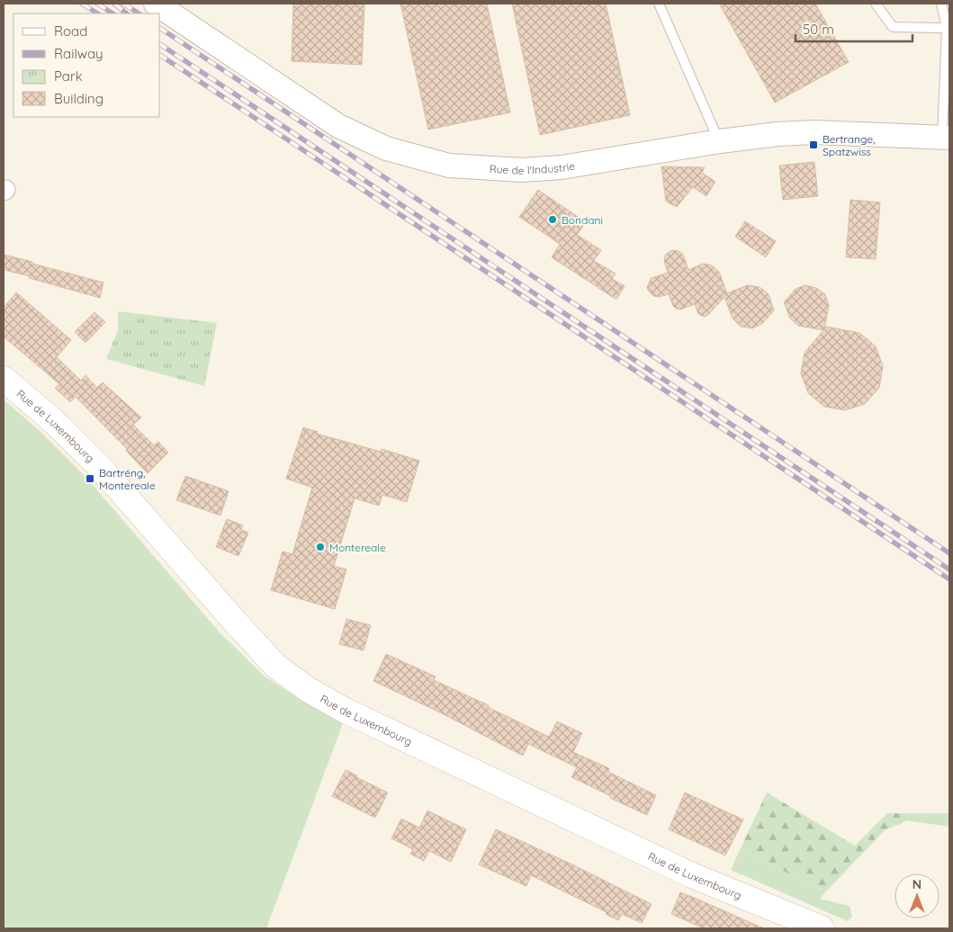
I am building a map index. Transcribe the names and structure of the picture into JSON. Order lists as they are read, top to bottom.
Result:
{
  "streets": {
    "main road": ["Rue de Luxembourg"],
    "street": ["Rue de l'Industrie"]
  },
  "places": {
    "transit": ["Bertrange, Spatzwiss", "Bartréng, Montereale"],
    "other": ["Bondani", "Montereale"]
  },
  "legend": [
    "Road",
    "Railway",
    "Park",
    "Building"
  ],
  "scale_bar": "50 m",
  "north": "top"
}
